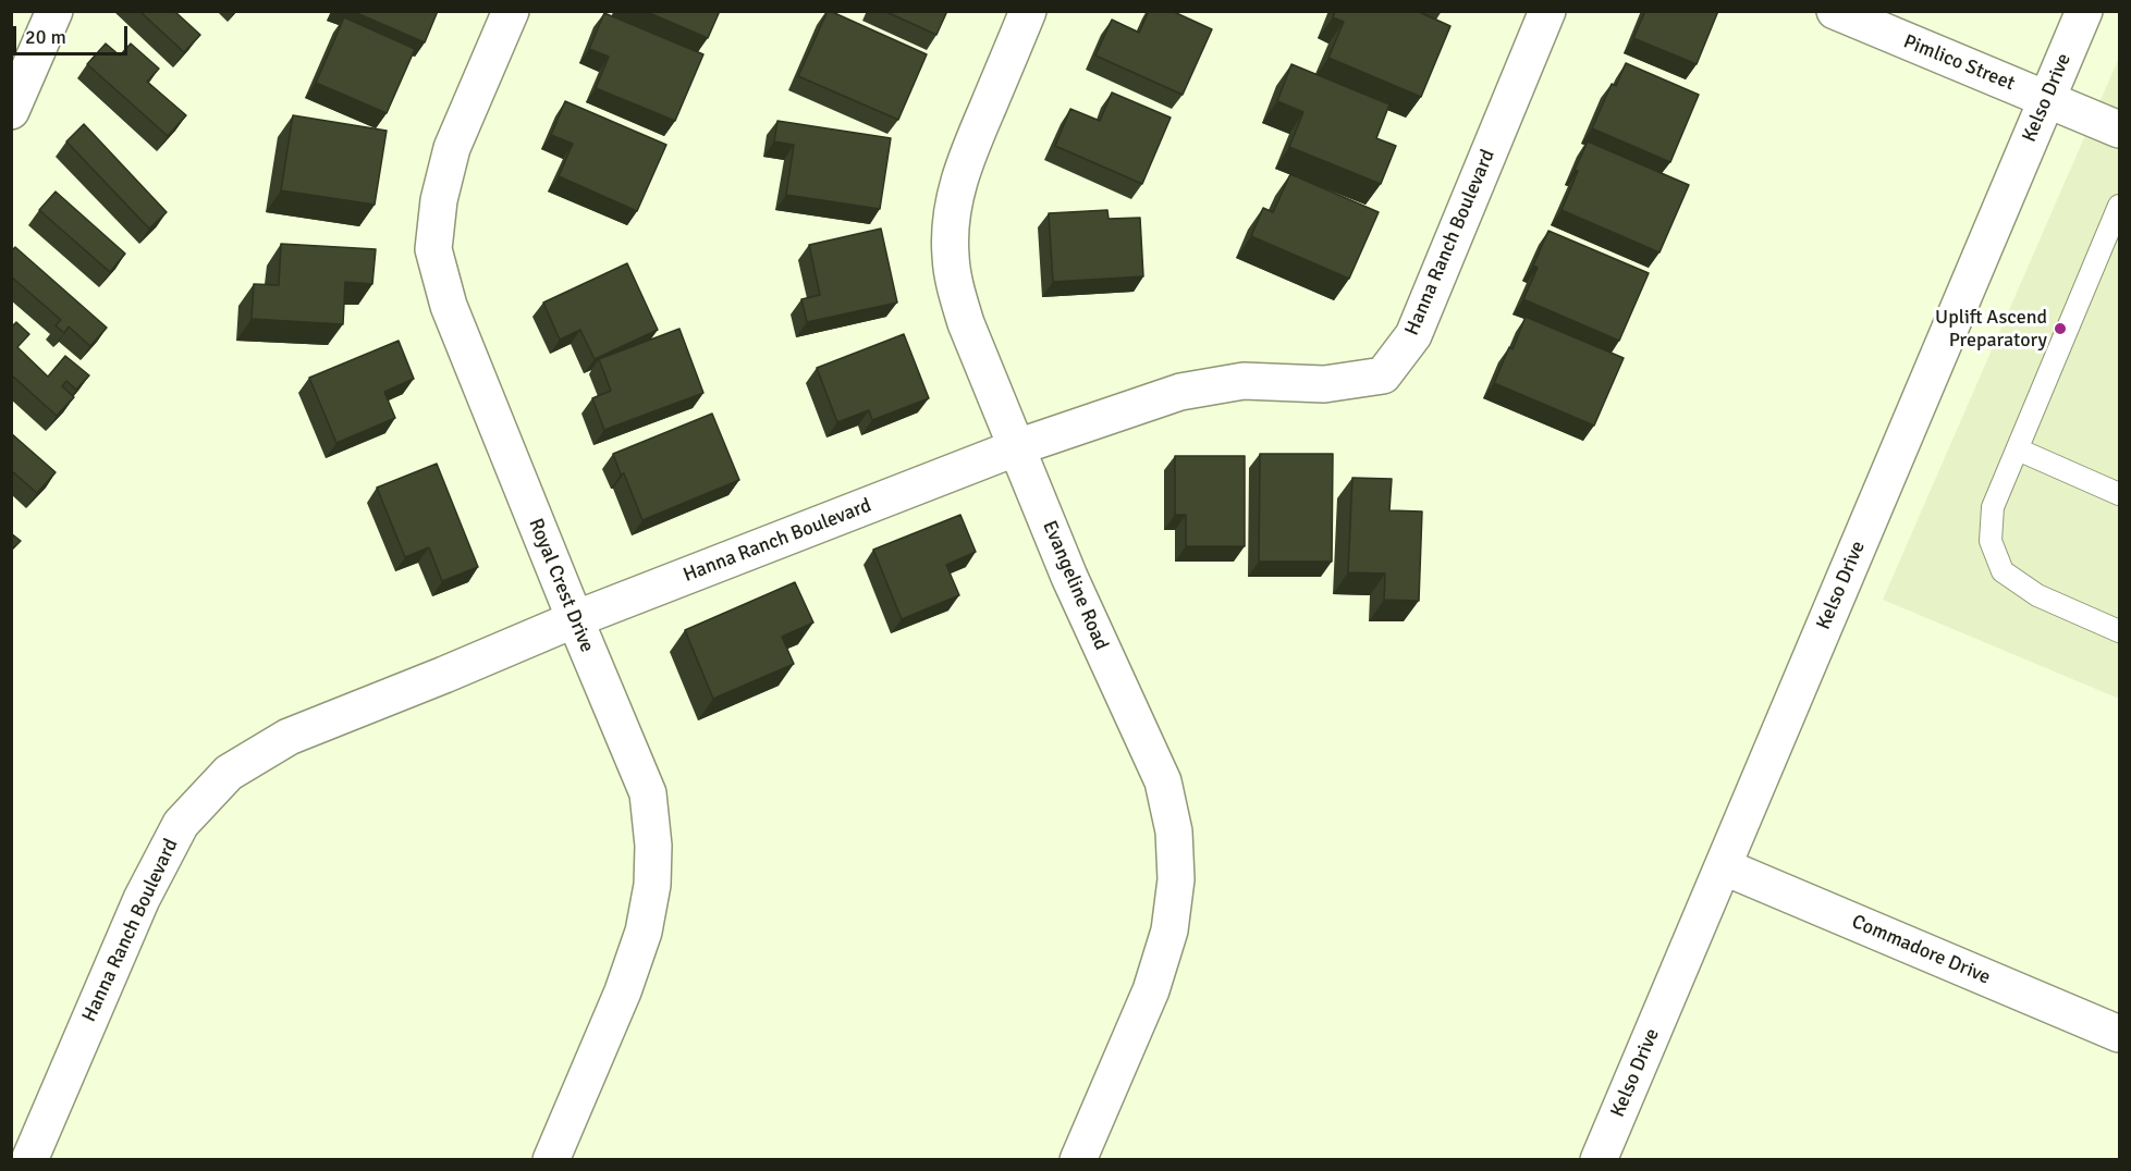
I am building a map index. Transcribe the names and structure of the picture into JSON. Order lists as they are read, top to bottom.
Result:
{
  "streets": {
    "street": [
      "Pimlico Street",
      "Kelso Drive",
      "Hanna Ranch Boulevard",
      "Royal Crest Drive",
      "Evangeline Road",
      "Commadore Drive"
    ]
  },
  "crossings": [
    ["Pimlico Street", "Kelso Drive"],
    ["Kelso Drive", "Commadore Drive"],
    ["Hanna Ranch Boulevard", "Royal Crest Drive"],
    ["Hanna Ranch Boulevard", "Evangeline Road"]
  ],
  "places": ["Uplift Ascend Preparatory"],
  "scale_bar": "20 m"
}
